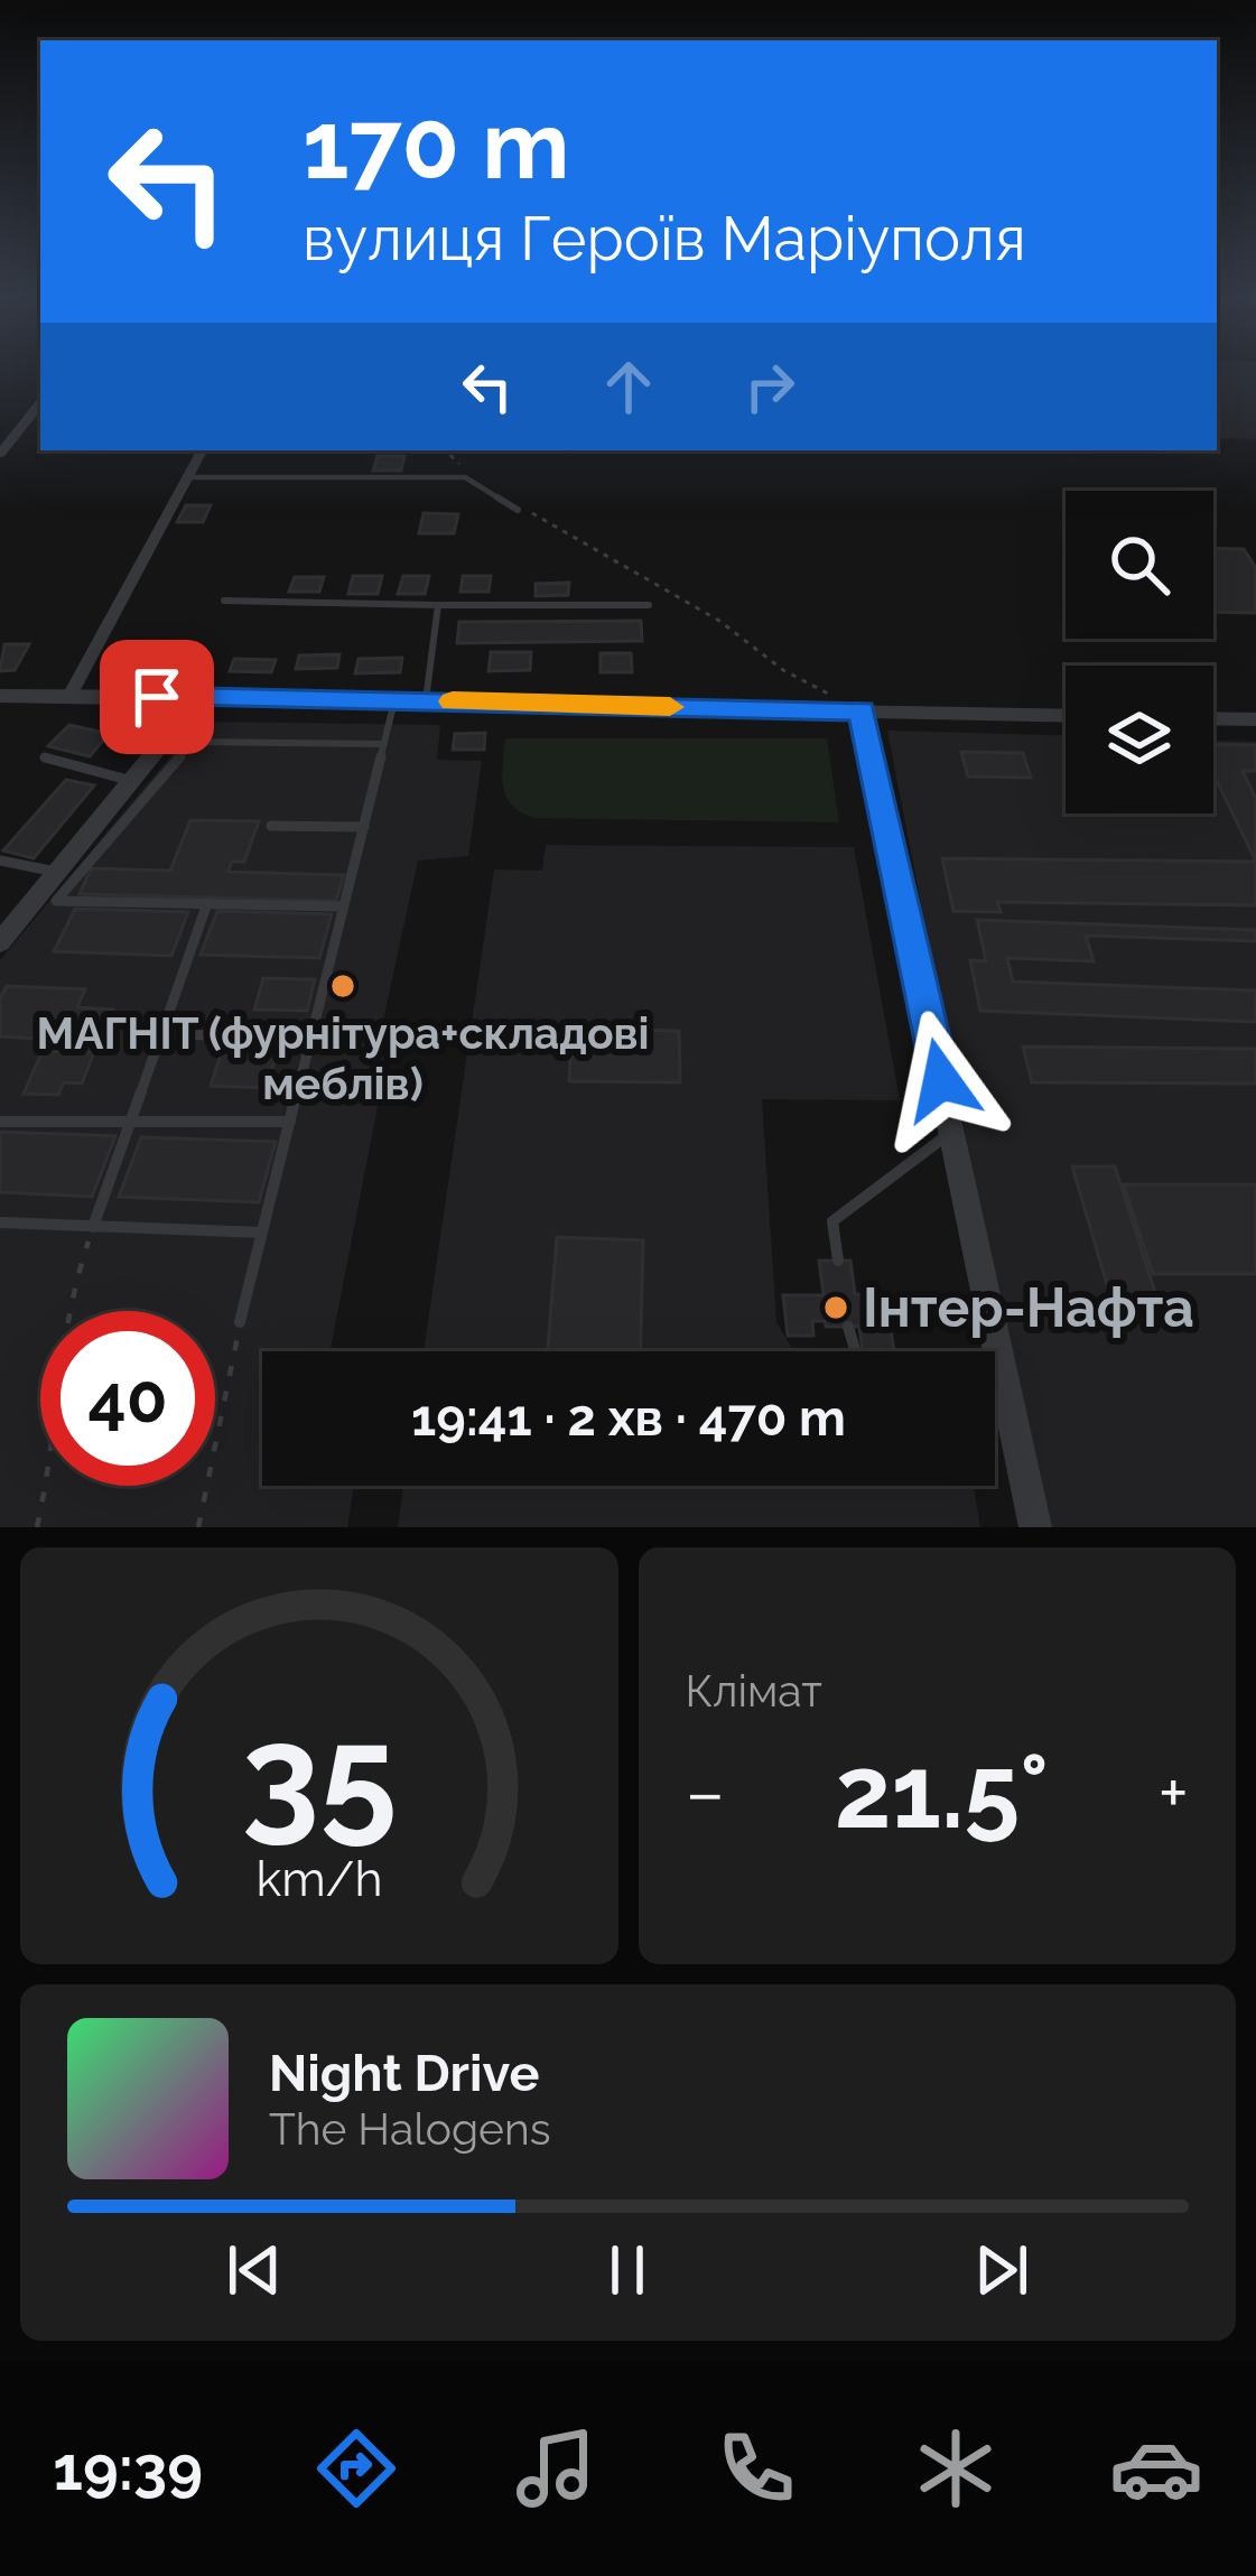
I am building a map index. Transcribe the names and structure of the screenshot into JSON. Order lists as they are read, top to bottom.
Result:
{
  "places": ["МАГНІТ (фурнітура+складові меблів)", "Інтер-Нафта"],
  "page": {
    "turn": ["170 m", "вулиця Героїв Маріуполя"],
    "limit": "40",
    "trip": "19:41 · 2 хв · 470 m",
    "tile": "Клімат",
    "heat": ["−", "21.5°", "+"],
    "song": ["Night Drive", "The Halogens"],
    "tabs": "19:39",
    "gauge": ["35", "km/h"]
  }
}
